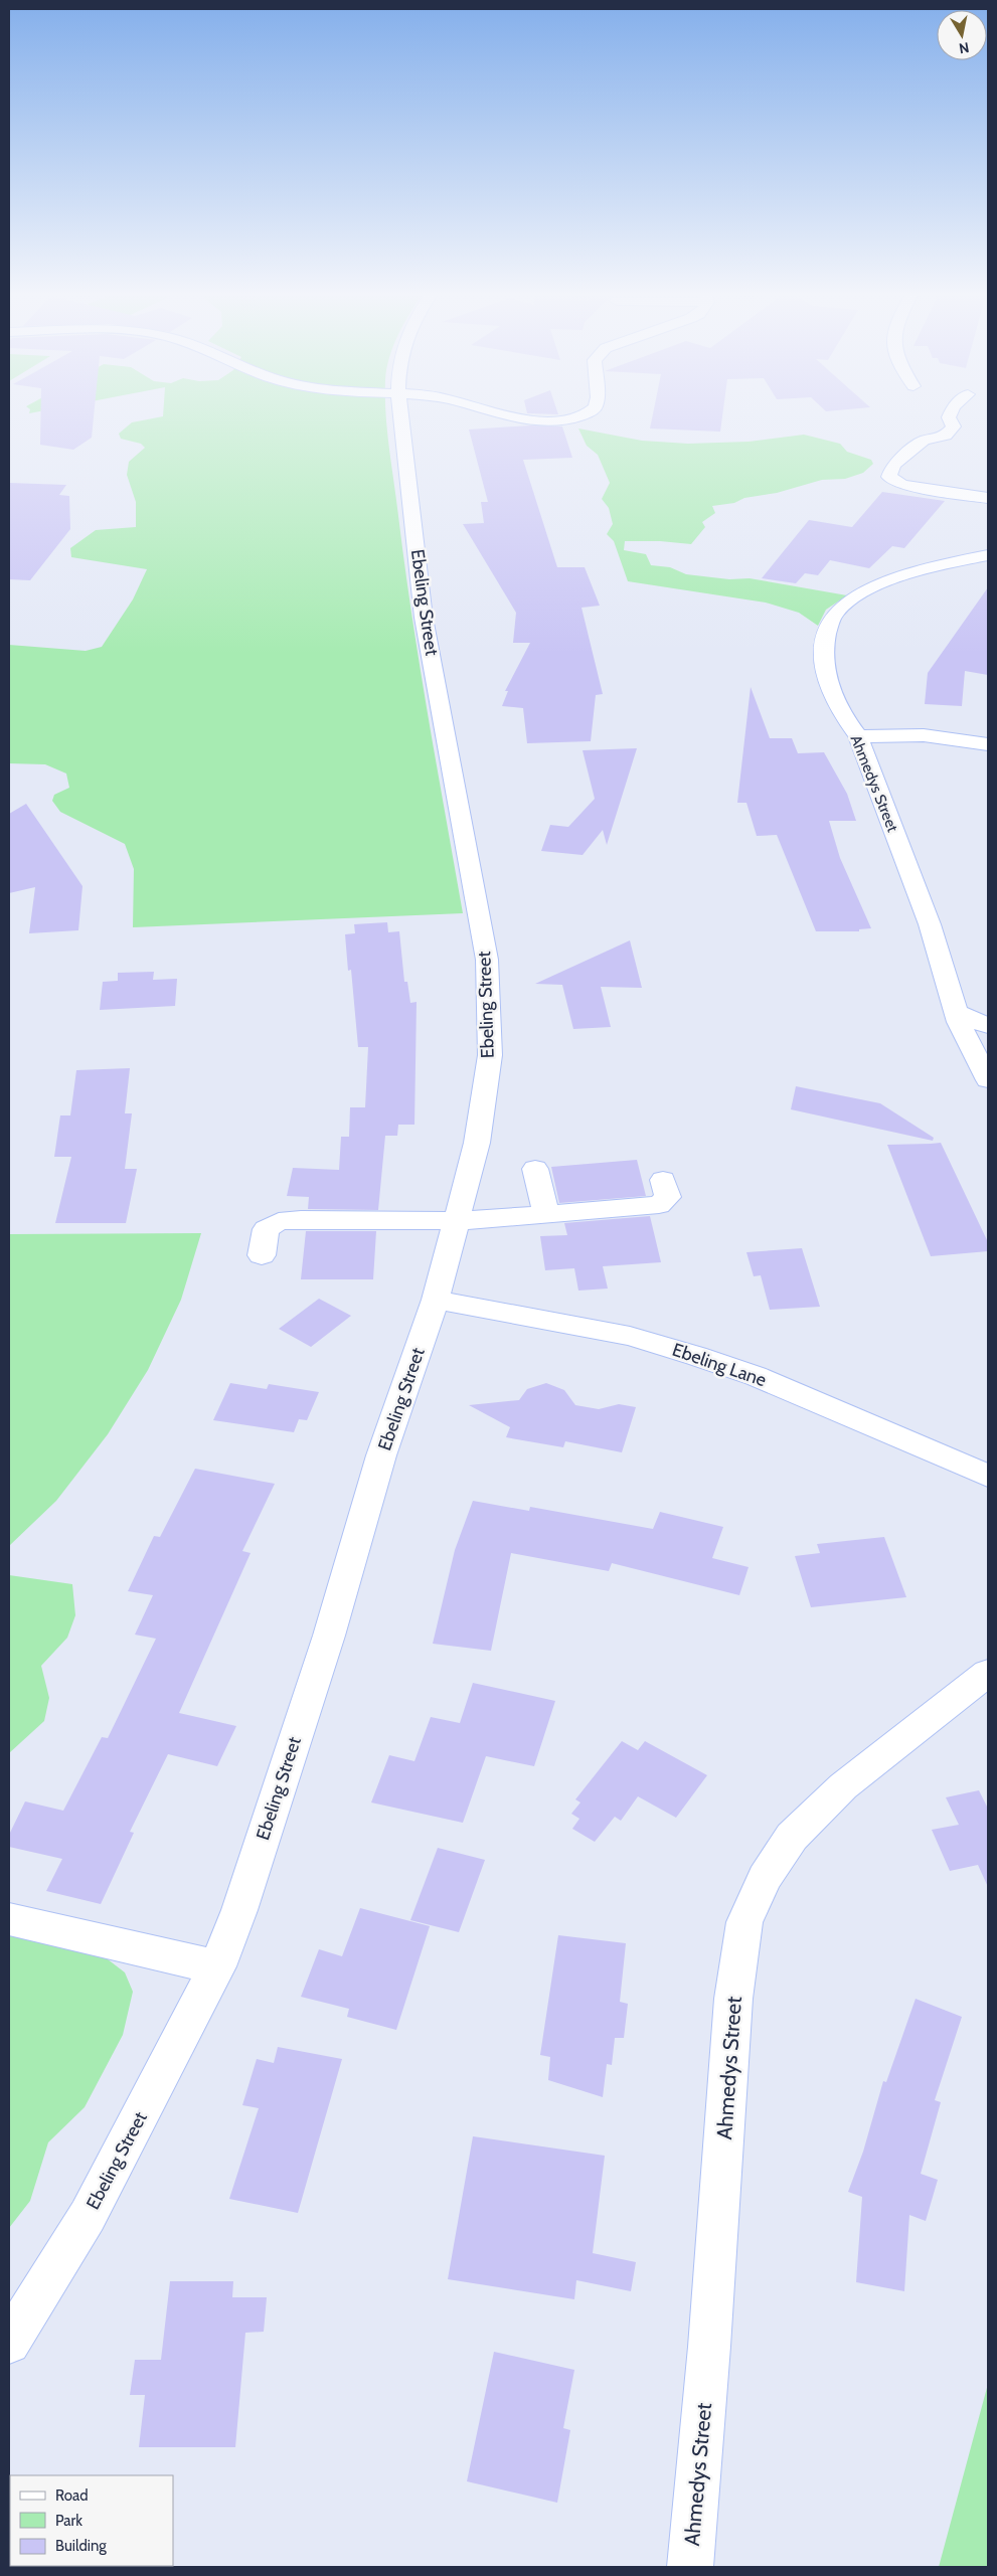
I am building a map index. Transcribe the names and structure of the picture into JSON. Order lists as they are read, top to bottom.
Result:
{
  "streets": {
    "street": ["Ebeling Street", "Ahmedys Street", "Ebeling Lane"]
  },
  "crossings": [
    ["Ebeling Street", "Ebeling Lane"]
  ],
  "legend": ["Road", "Park", "Building"],
  "north": "bottom"
}
